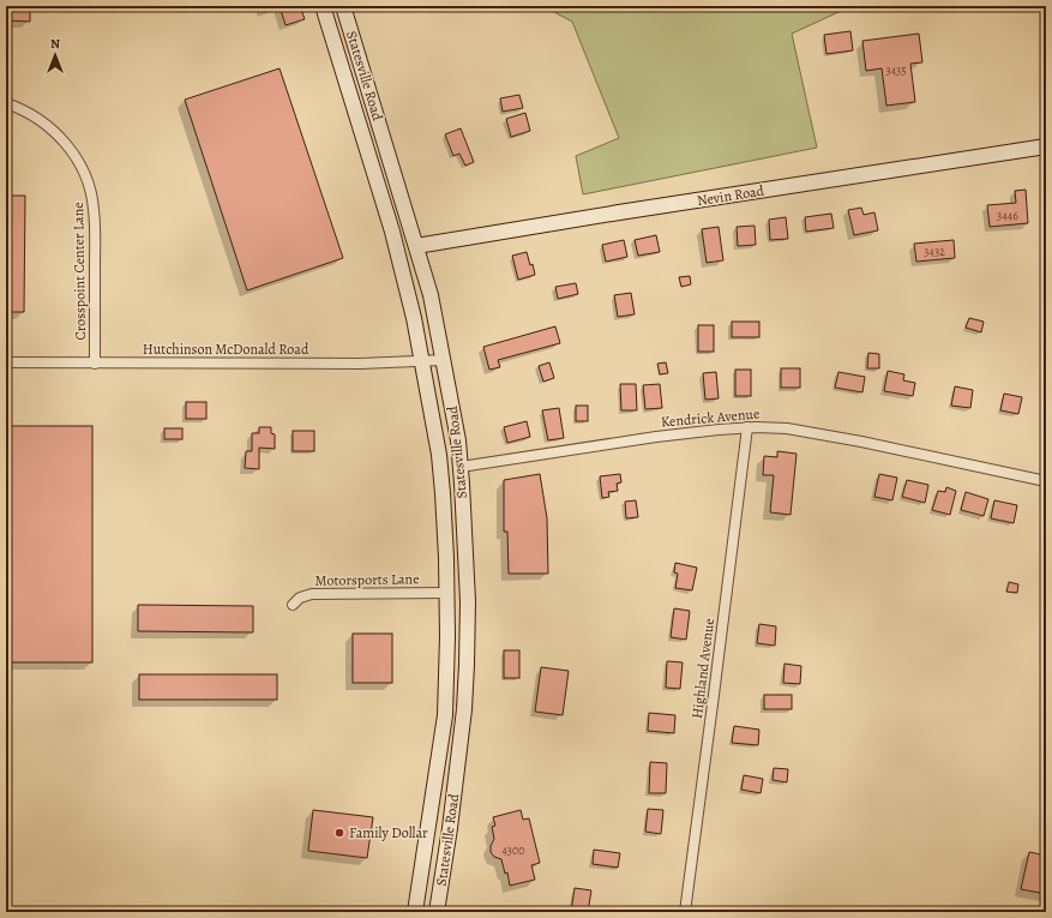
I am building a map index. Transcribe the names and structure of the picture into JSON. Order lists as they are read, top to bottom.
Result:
{
  "streets": {
    "main road": ["Statesville Road", "Nevin Road"],
    "street": [
      "Crosspoint Center Lane",
      "Hutchinson McDonald Road",
      "Kendrick Avenue",
      "Motorsports Lane",
      "Highland Avenue"
    ]
  },
  "crossings": [
    ["Statesville Road", "Nevin Road"],
    ["Statesville Road", "Hutchinson McDonald Road"],
    ["Statesville Road", "Kendrick Avenue"],
    ["Statesville Road", "Motorsports Lane"],
    ["Crosspoint Center Lane", "Hutchinson McDonald Road"],
    ["Kendrick Avenue", "Highland Avenue"]
  ],
  "places": ["Family Dollar"],
  "house_numbers": [
    "3435",
    "3446",
    "3432",
    "4300"
  ],
  "north": "top"
}
